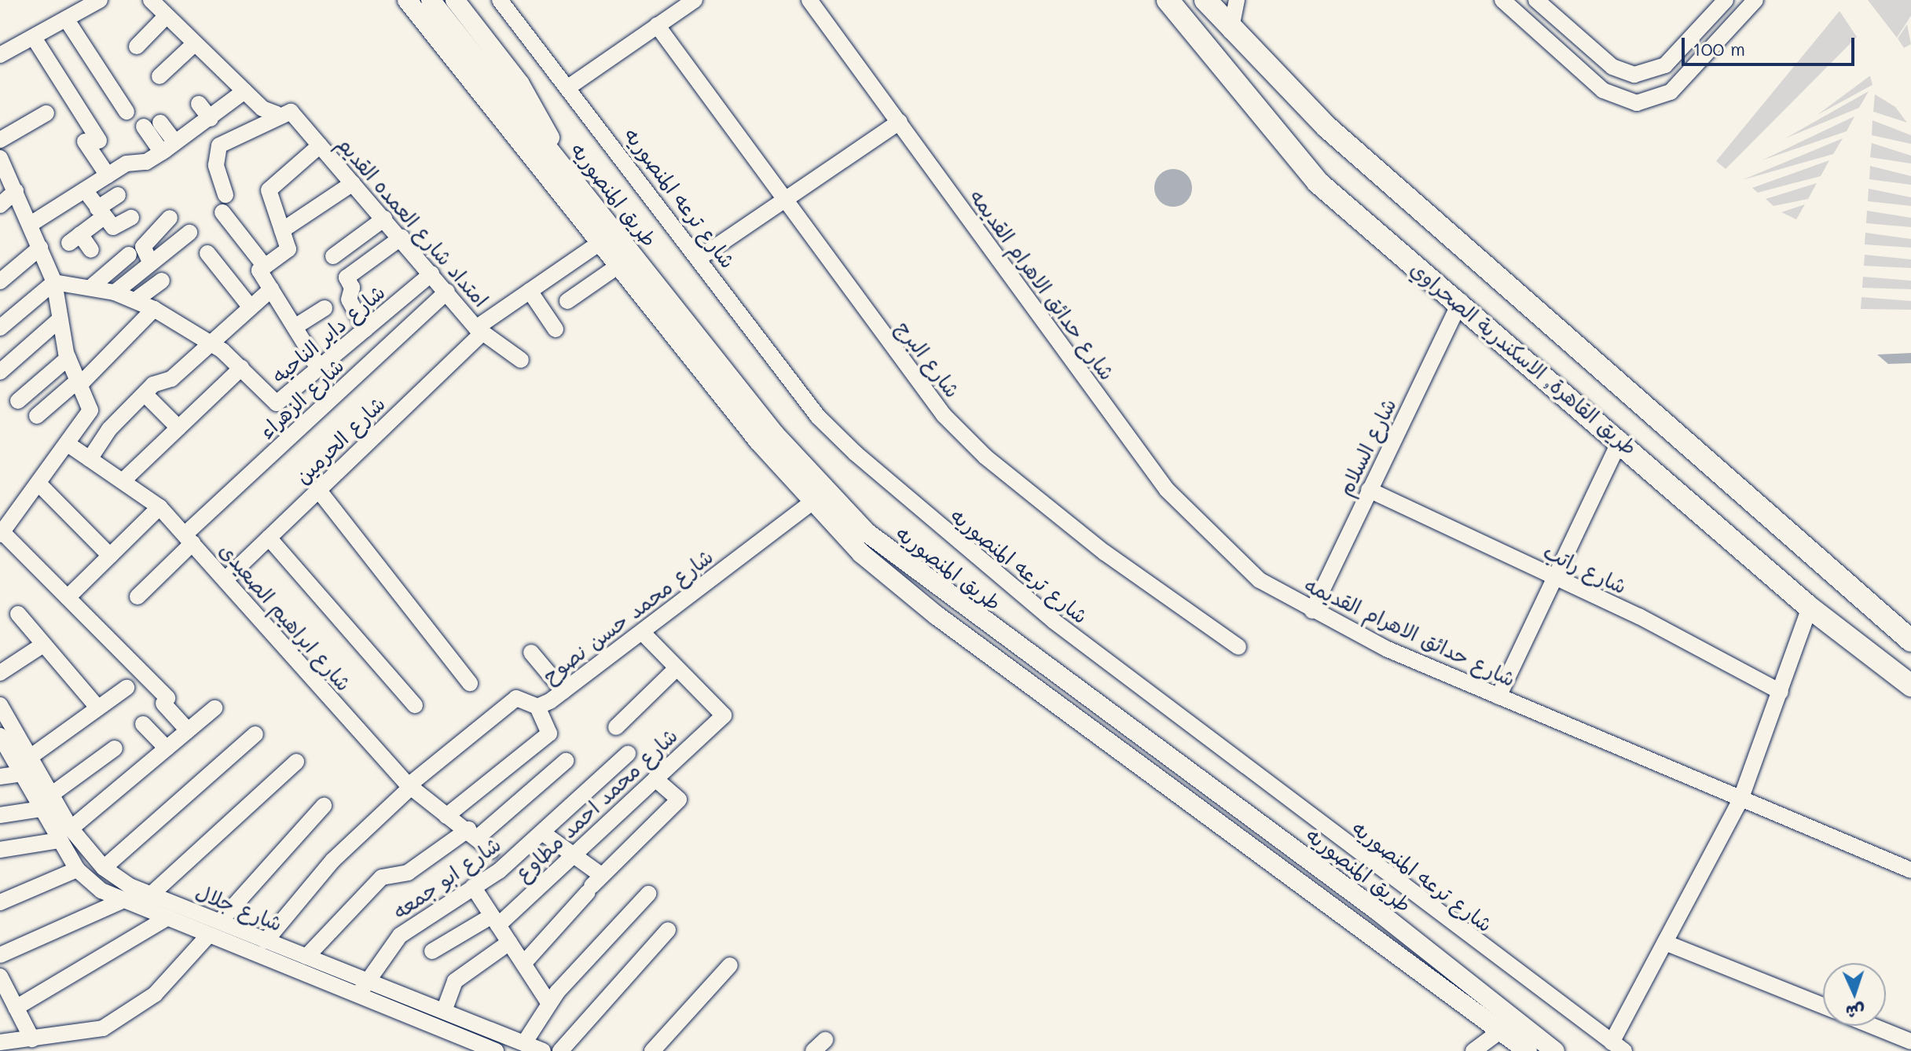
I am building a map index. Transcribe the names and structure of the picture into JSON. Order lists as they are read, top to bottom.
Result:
{
  "streets": {
    "highway": ["طريق القاهرة, الاسكندرية الصحراوي"],
    "main road": ["طريق المنصوريه"],
    "street": [
      "شارع ترعه المنصوريه",
      "امتداد شارع العمده القديم",
      "شارع حدائق الاهرام القديمه",
      "شارع داير الناحيه",
      "شارع البرج",
      "شارع الزهراء",
      "شارع الحرمين",
      "شارع السلام",
      "شارع راتب",
      "شارع محمد حسن نصوح",
      "شارع ابراهيم الصعيدى",
      "شارع محمد احمد مطاوع",
      "شارع ابو جمعه",
      "شارع جلال"
    ]
  },
  "crossings": [
    ["طريق المنصوريه", "شارع الحرمين"],
    ["طريق المنصوريه", "شارع محمد حسن نصوح"],
    ["امتداد شارع العمده القديم", "شارع داير الناحيه"],
    ["امتداد شارع العمده القديم", "شارع الزهراء"],
    ["امتداد شارع العمده القديم", "شارع الحرمين"],
    ["شارع حدائق الاهرام القديمه", "شارع السلام"],
    ["طريق القاهرة, الاسكندرية الصحراوي", "شارع السلام"],
    ["شارع الزهراء", "شارع ابراهيم الصعيدى"],
    ["شارع الحرمين", "شارع ابراهيم الصعيدى"],
    ["شارع السلام", "شارع راتب"],
    ["شارع محمد حسن نصوح", "شارع ابراهيم الصعيدى"],
    ["شارع محمد حسن نصوح", "شارع جلال"],
    ["شارع ابو جمعه", "شارع جلال"]
  ],
  "scale_bar": "100 m",
  "north": "bottom"
}
